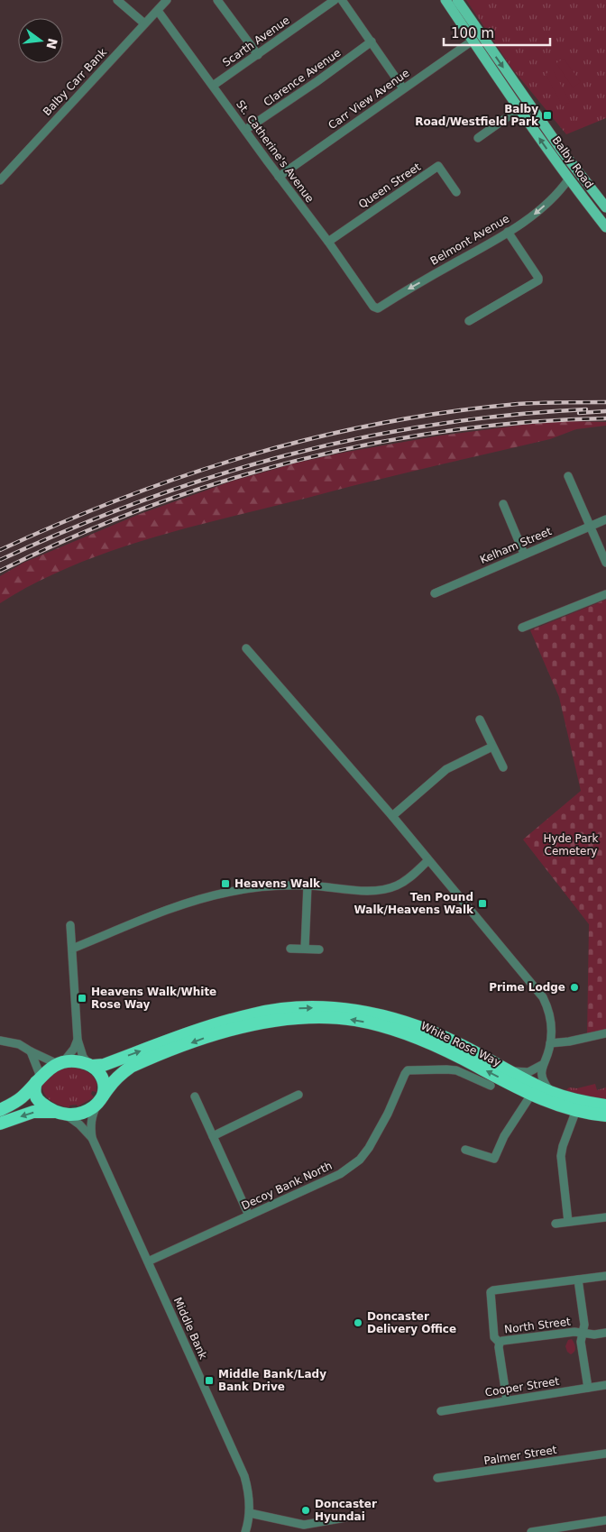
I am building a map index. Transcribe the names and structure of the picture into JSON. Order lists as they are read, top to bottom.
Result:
{
  "streets": {
    "highway": ["White Rose Way"],
    "main road": ["Balby Road"],
    "street": [
      "Scarth Avenue",
      "Clarence Avenue",
      "Balby Carr Bank",
      "Carr View Avenue",
      "St. Catherine's Avenue",
      "Queen Street",
      "Belmont Avenue",
      "Kelham Street",
      "Decoy Bank North",
      "North Street",
      "Middle Bank",
      "Cooper Street",
      "Palmer Street"
    ]
  },
  "crossings": [
    ["Scarth Avenue", "St. Catherine's Avenue"],
    ["Clarence Avenue", "St. Catherine's Avenue"],
    ["Balby Carr Bank", "St. Catherine's Avenue"],
    ["Carr View Avenue", "St. Catherine's Avenue"],
    ["Carr View Avenue", "Balby Road"],
    ["St. Catherine's Avenue", "Queen Street"],
    ["St. Catherine's Avenue", "Belmont Avenue"],
    ["Balby Road", "Belmont Avenue"],
    ["White Rose Way", "Middle Bank"],
    ["Decoy Bank North", "Middle Bank"],
    ["North Street", "Cooper Street"]
  ],
  "one_way": ["Belmont Avenue"],
  "parks": ["Hyde Park Cemetery"],
  "places": {
    "transit": [
      "Balby Road/Westfield Park",
      "Heavens Walk",
      "Ten Pound Walk/Heavens Walk",
      "Heavens Walk/White Rose Way",
      "Middle Bank/Lady Bank Drive"
    ],
    "other": ["Prime Lodge", "Doncaster Delivery Office", "Doncaster Hyundai"]
  },
  "scale_bar": "100 m",
  "north": "right"
}
